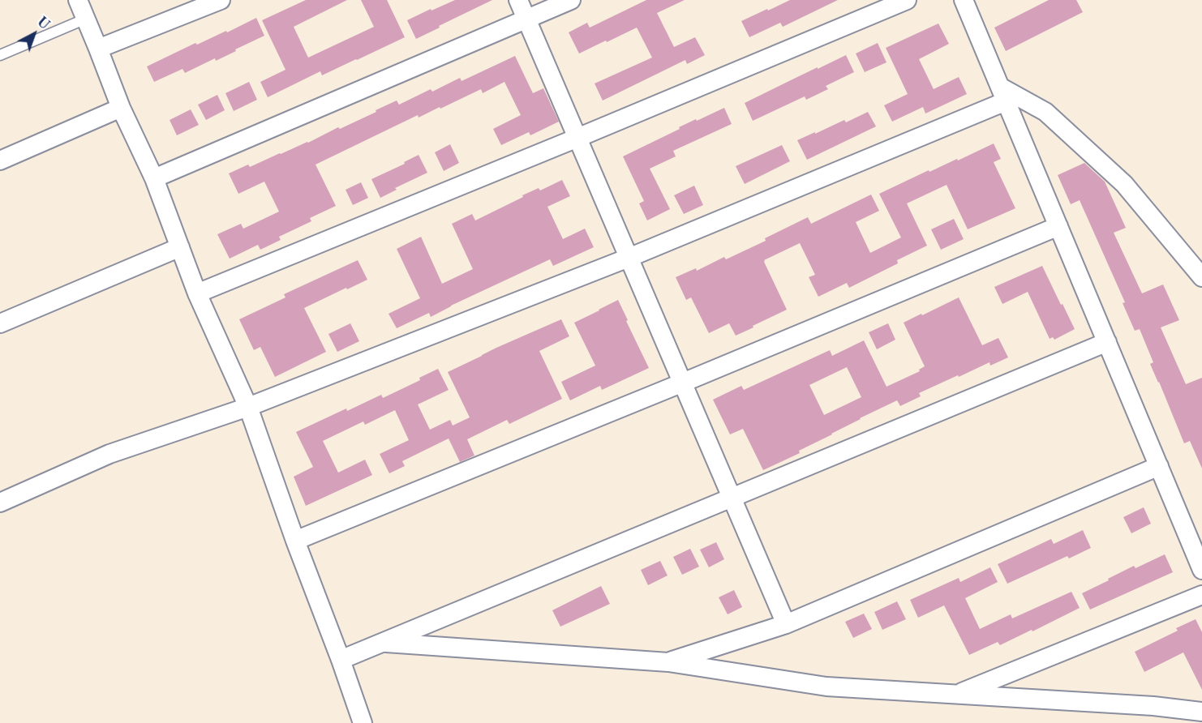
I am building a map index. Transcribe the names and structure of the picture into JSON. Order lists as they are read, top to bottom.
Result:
{
  "north": "top right"
}
